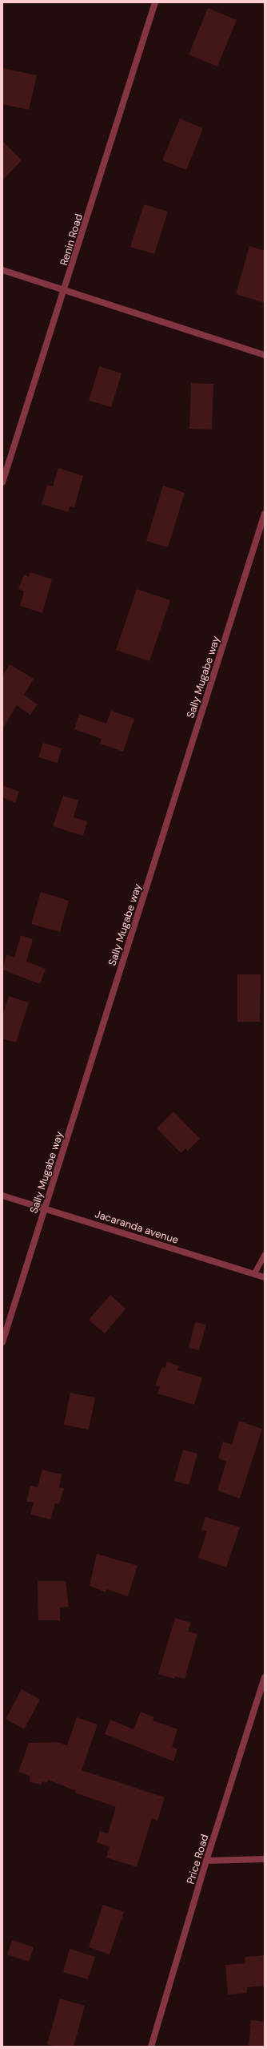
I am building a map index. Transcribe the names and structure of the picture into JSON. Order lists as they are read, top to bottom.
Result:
{
  "streets": {
    "street": [
      "Renin Road",
      "Sally Mugabe way",
      "Jacaranda avenue",
      "Price Road"
    ]
  },
  "crossings": [
    ["Sally Mugabe way", "Jacaranda avenue"]
  ]
}
